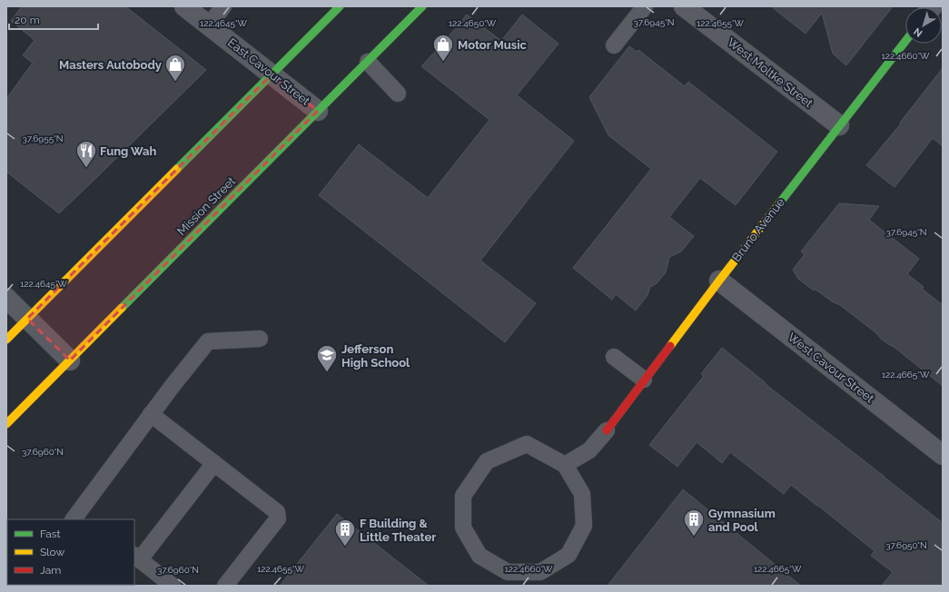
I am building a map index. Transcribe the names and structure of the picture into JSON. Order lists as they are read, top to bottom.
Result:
{
  "streets": {
    "main road": ["Mission Street", "Bruno Avenue"],
    "street": ["East Cavour Street", "West Moltke Street", "West Cavour Street"]
  },
  "crossings": [
    ["East Cavour Street", "Mission Street"],
    ["West Moltke Street", "Bruno Avenue"],
    ["Bruno Avenue", "West Cavour Street"]
  ],
  "places": {
    "shop": ["Motor Music", "Masters Autobody"],
    "restaurant": ["Fung Wah"],
    "school or university": ["Jefferson High School"],
    "building": ["Gymnasium and Pool", "F Building & Little Theater"]
  },
  "legend": ["Fast", "Slow", "Jam"],
  "scale_bar": "20 m",
  "north": "bottom left",
  "coordinates": [
    "37.6945°N",
    "122.4645°W",
    "122.4650°W",
    "122.4655°W",
    "122.4660°W",
    "37.6955°N",
    "122.4665°W",
    "37.6960°N",
    "37.6950°N"
  ]
}
